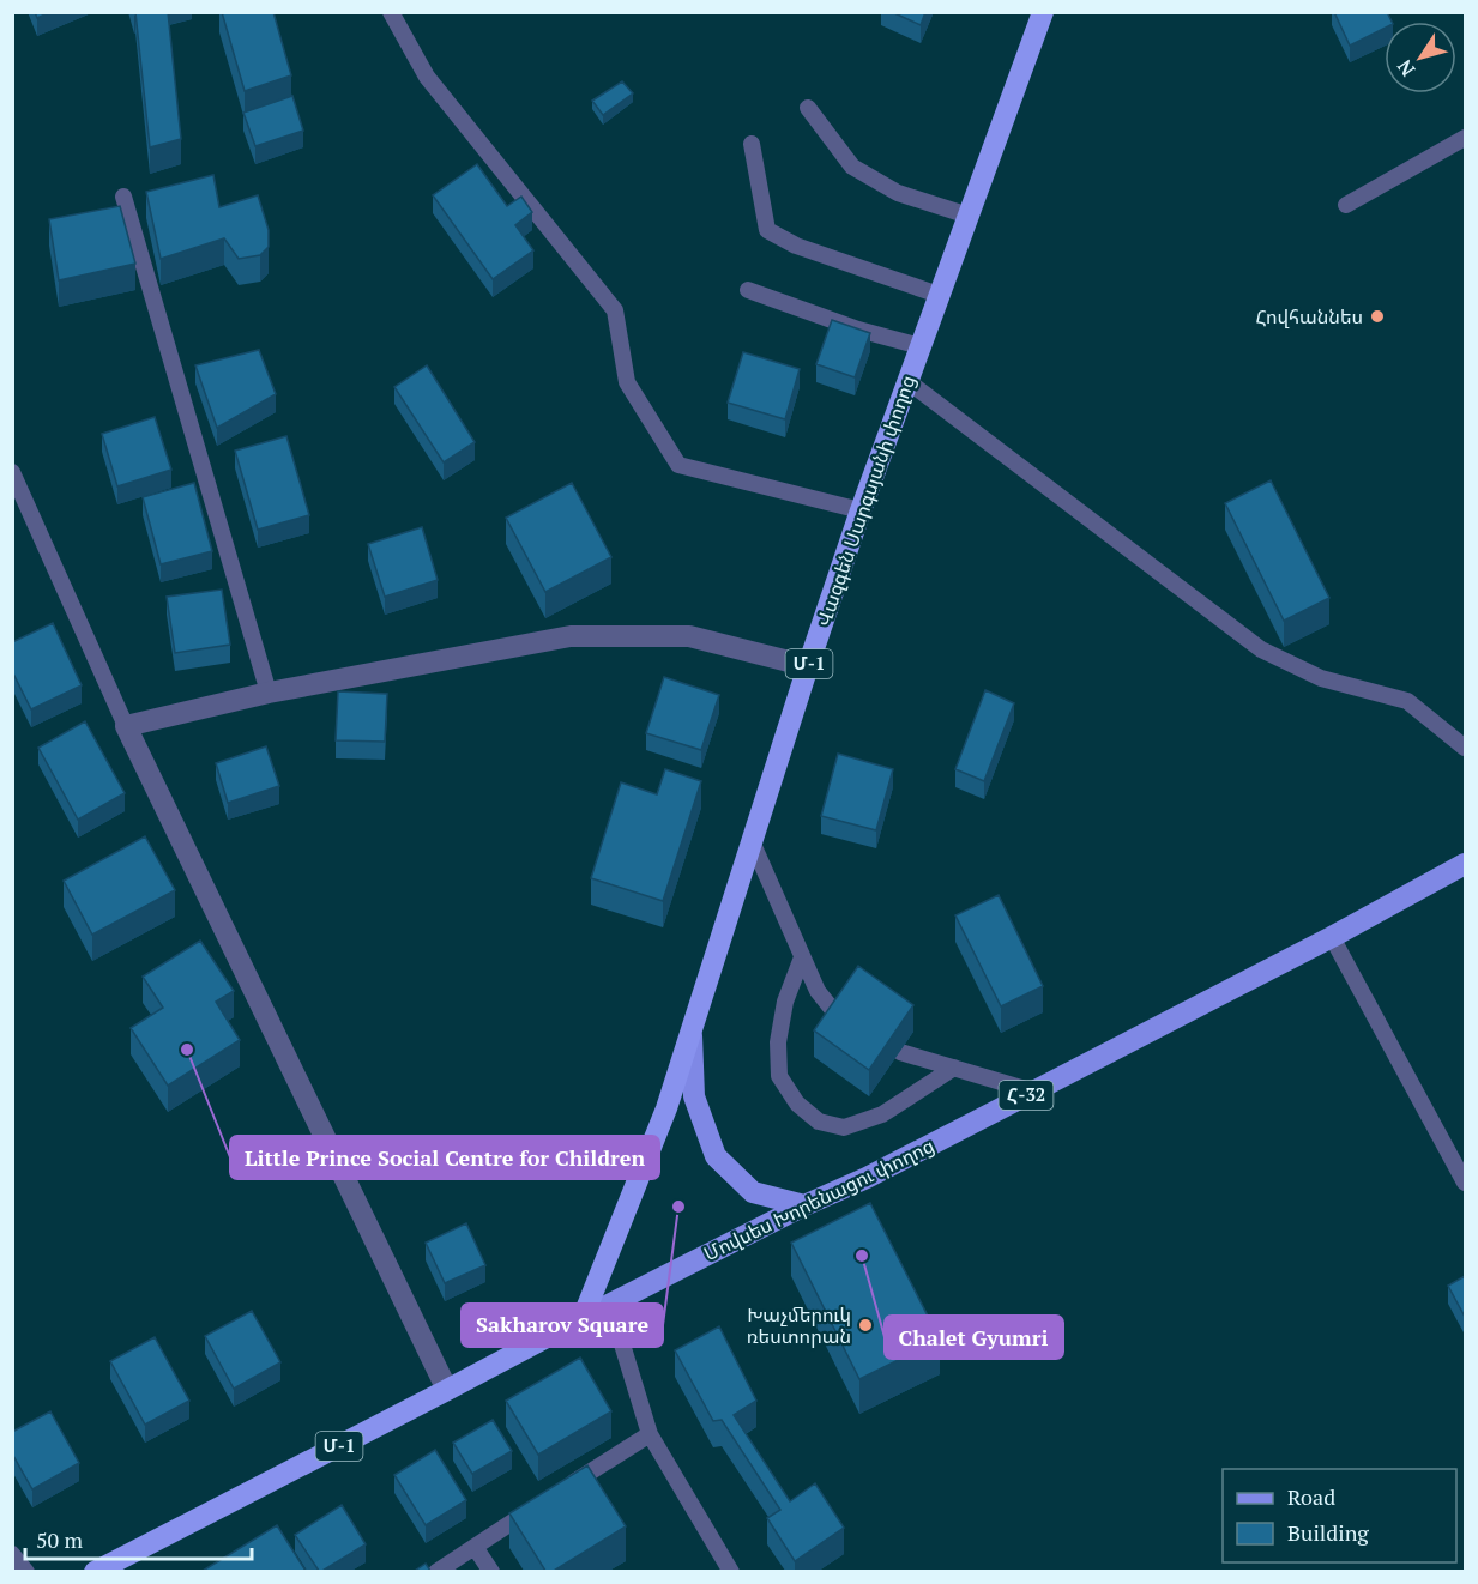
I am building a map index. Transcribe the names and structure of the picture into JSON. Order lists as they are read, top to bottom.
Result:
{
  "streets": {
    "highway": ["Վազգեն Սարգսյանի փողոց", "Մ-1", "Մովսես Խորենացու փողոց"],
    "main road": ["Հ-32"]
  },
  "crossings": [
    ["Վազգեն Սարգսյանի փողոց", "Մովսես Խորենացու փողոց"]
  ],
  "places": [
    "Հովհաննես",
    "Little Prince Social Centre for Children",
    "Sakharov Square",
    "Chalet Gyumri",
    "Խաչմերուկ ռեստորան"
  ],
  "legend": ["Road", "Building"],
  "scale_bar": "50 m",
  "north": "bottom left"
}
